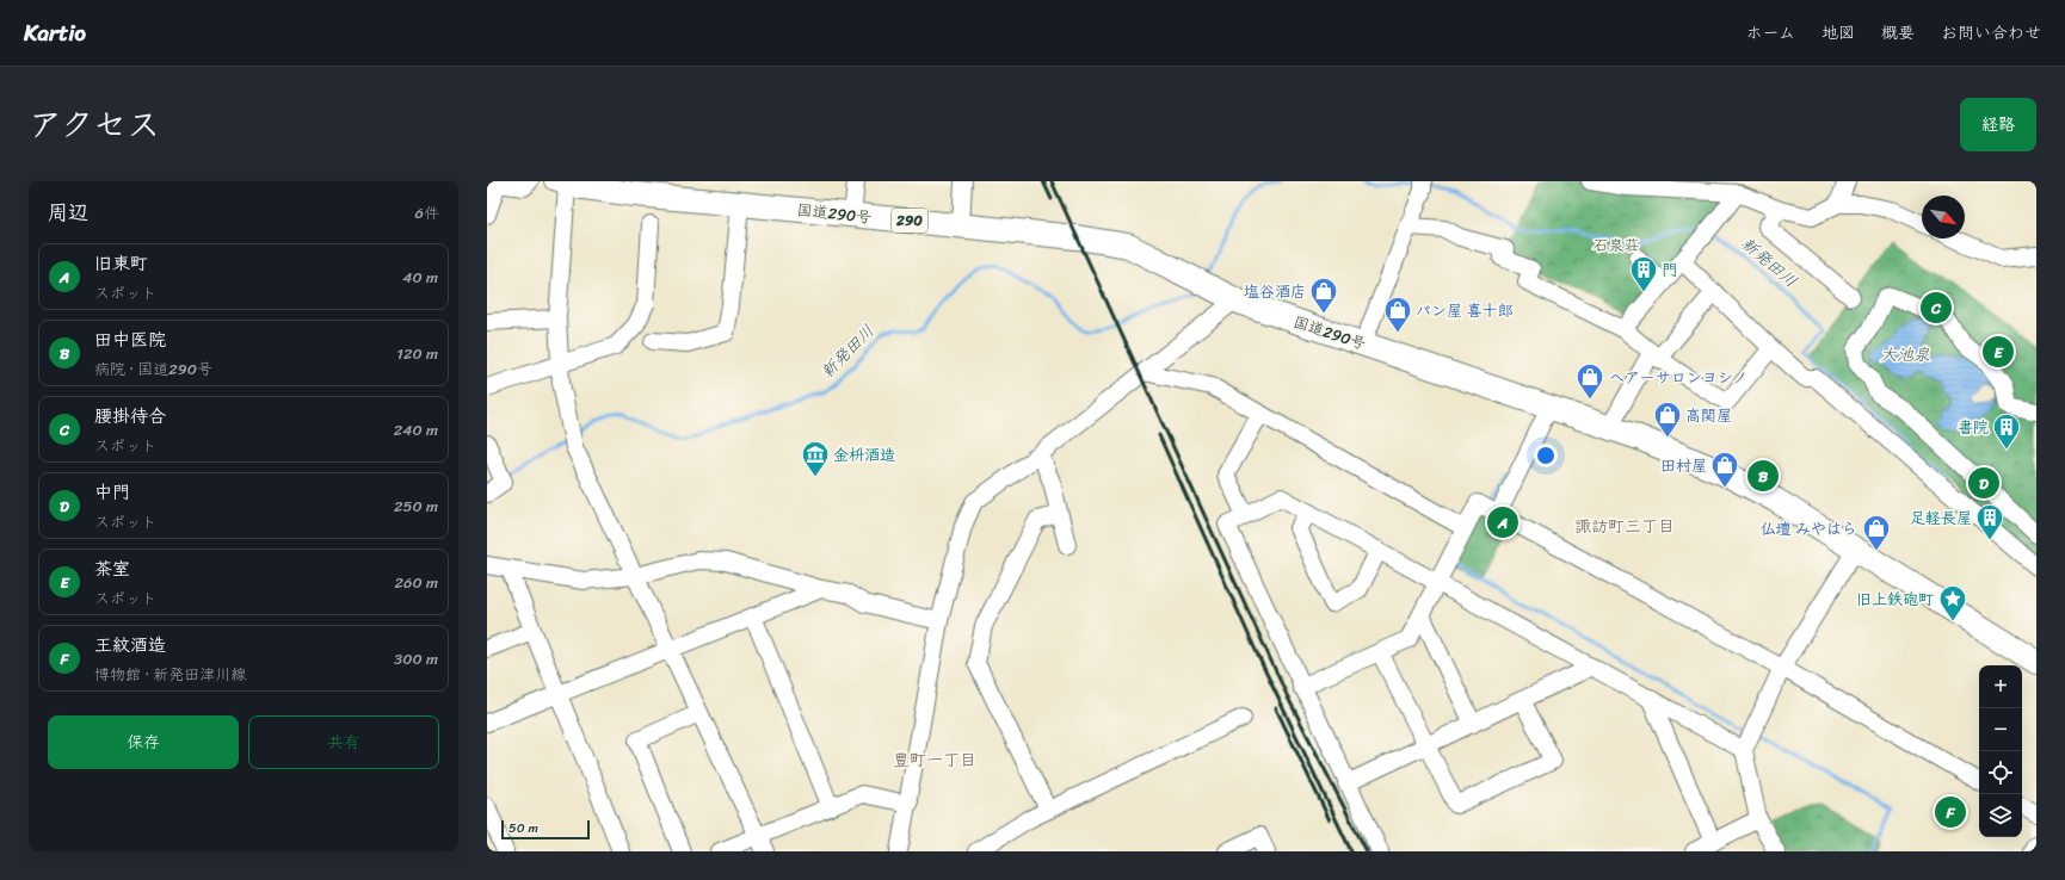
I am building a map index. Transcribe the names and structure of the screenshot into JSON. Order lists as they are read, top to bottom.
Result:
{
  "streets": {
    "highway": ["国道290号", "290"]
  },
  "districts": ["諏訪町三丁目", "豊町一丁目"],
  "water": ["新発田川", "大池泉"],
  "parks": ["石泉荘"],
  "places": {
    "building": ["門", "書院", "足軽長屋"],
    "shop": [
      "塩谷酒店",
      "パン屋 喜十郎",
      "ヘアーサロンヨシノ",
      "高関屋",
      "田村屋",
      "仏壇 みやはら"
    ],
    "museum": ["金枡酒造"],
    "place": ["旧上鉄砲町"]
  },
  "scale_bar": "50 m",
  "north": "bottom right",
  "page": {
    "header": "Kartio",
    "nav": [
      "ホーム",
      "地図",
      "概要",
      "お問い合わせ"
    ],
    "title": "アクセス",
    "buttons": [
      "経路",
      ["保存", "共有"]
    ],
    "heading": ["周辺", "6件"],
    "list": [
      {
        "mark": "A",
        "name": "旧東町",
        "note": "スポット",
        "value": "40 m"
      },
      {
        "mark": "B",
        "name": "田中医院",
        "note": "病院 · 国道290号",
        "value": "120 m"
      },
      {
        "mark": "C",
        "name": "腰掛待合",
        "note": "スポット",
        "value": "240 m"
      },
      {
        "mark": "D",
        "name": "中門",
        "note": "スポット",
        "value": "250 m"
      },
      {
        "mark": "E",
        "name": "茶室",
        "note": "スポット",
        "value": "260 m"
      },
      {
        "mark": "F",
        "name": "王紋酒造",
        "note": "博物館 · 新発田津川線",
        "value": "300 m"
      }
    ],
    "pins": [
      "C",
      "E",
      "B",
      "D",
      "A",
      "F"
    ],
    "map_buttons": ["+", "−"],
    "scale": "50 m"
  }
}
